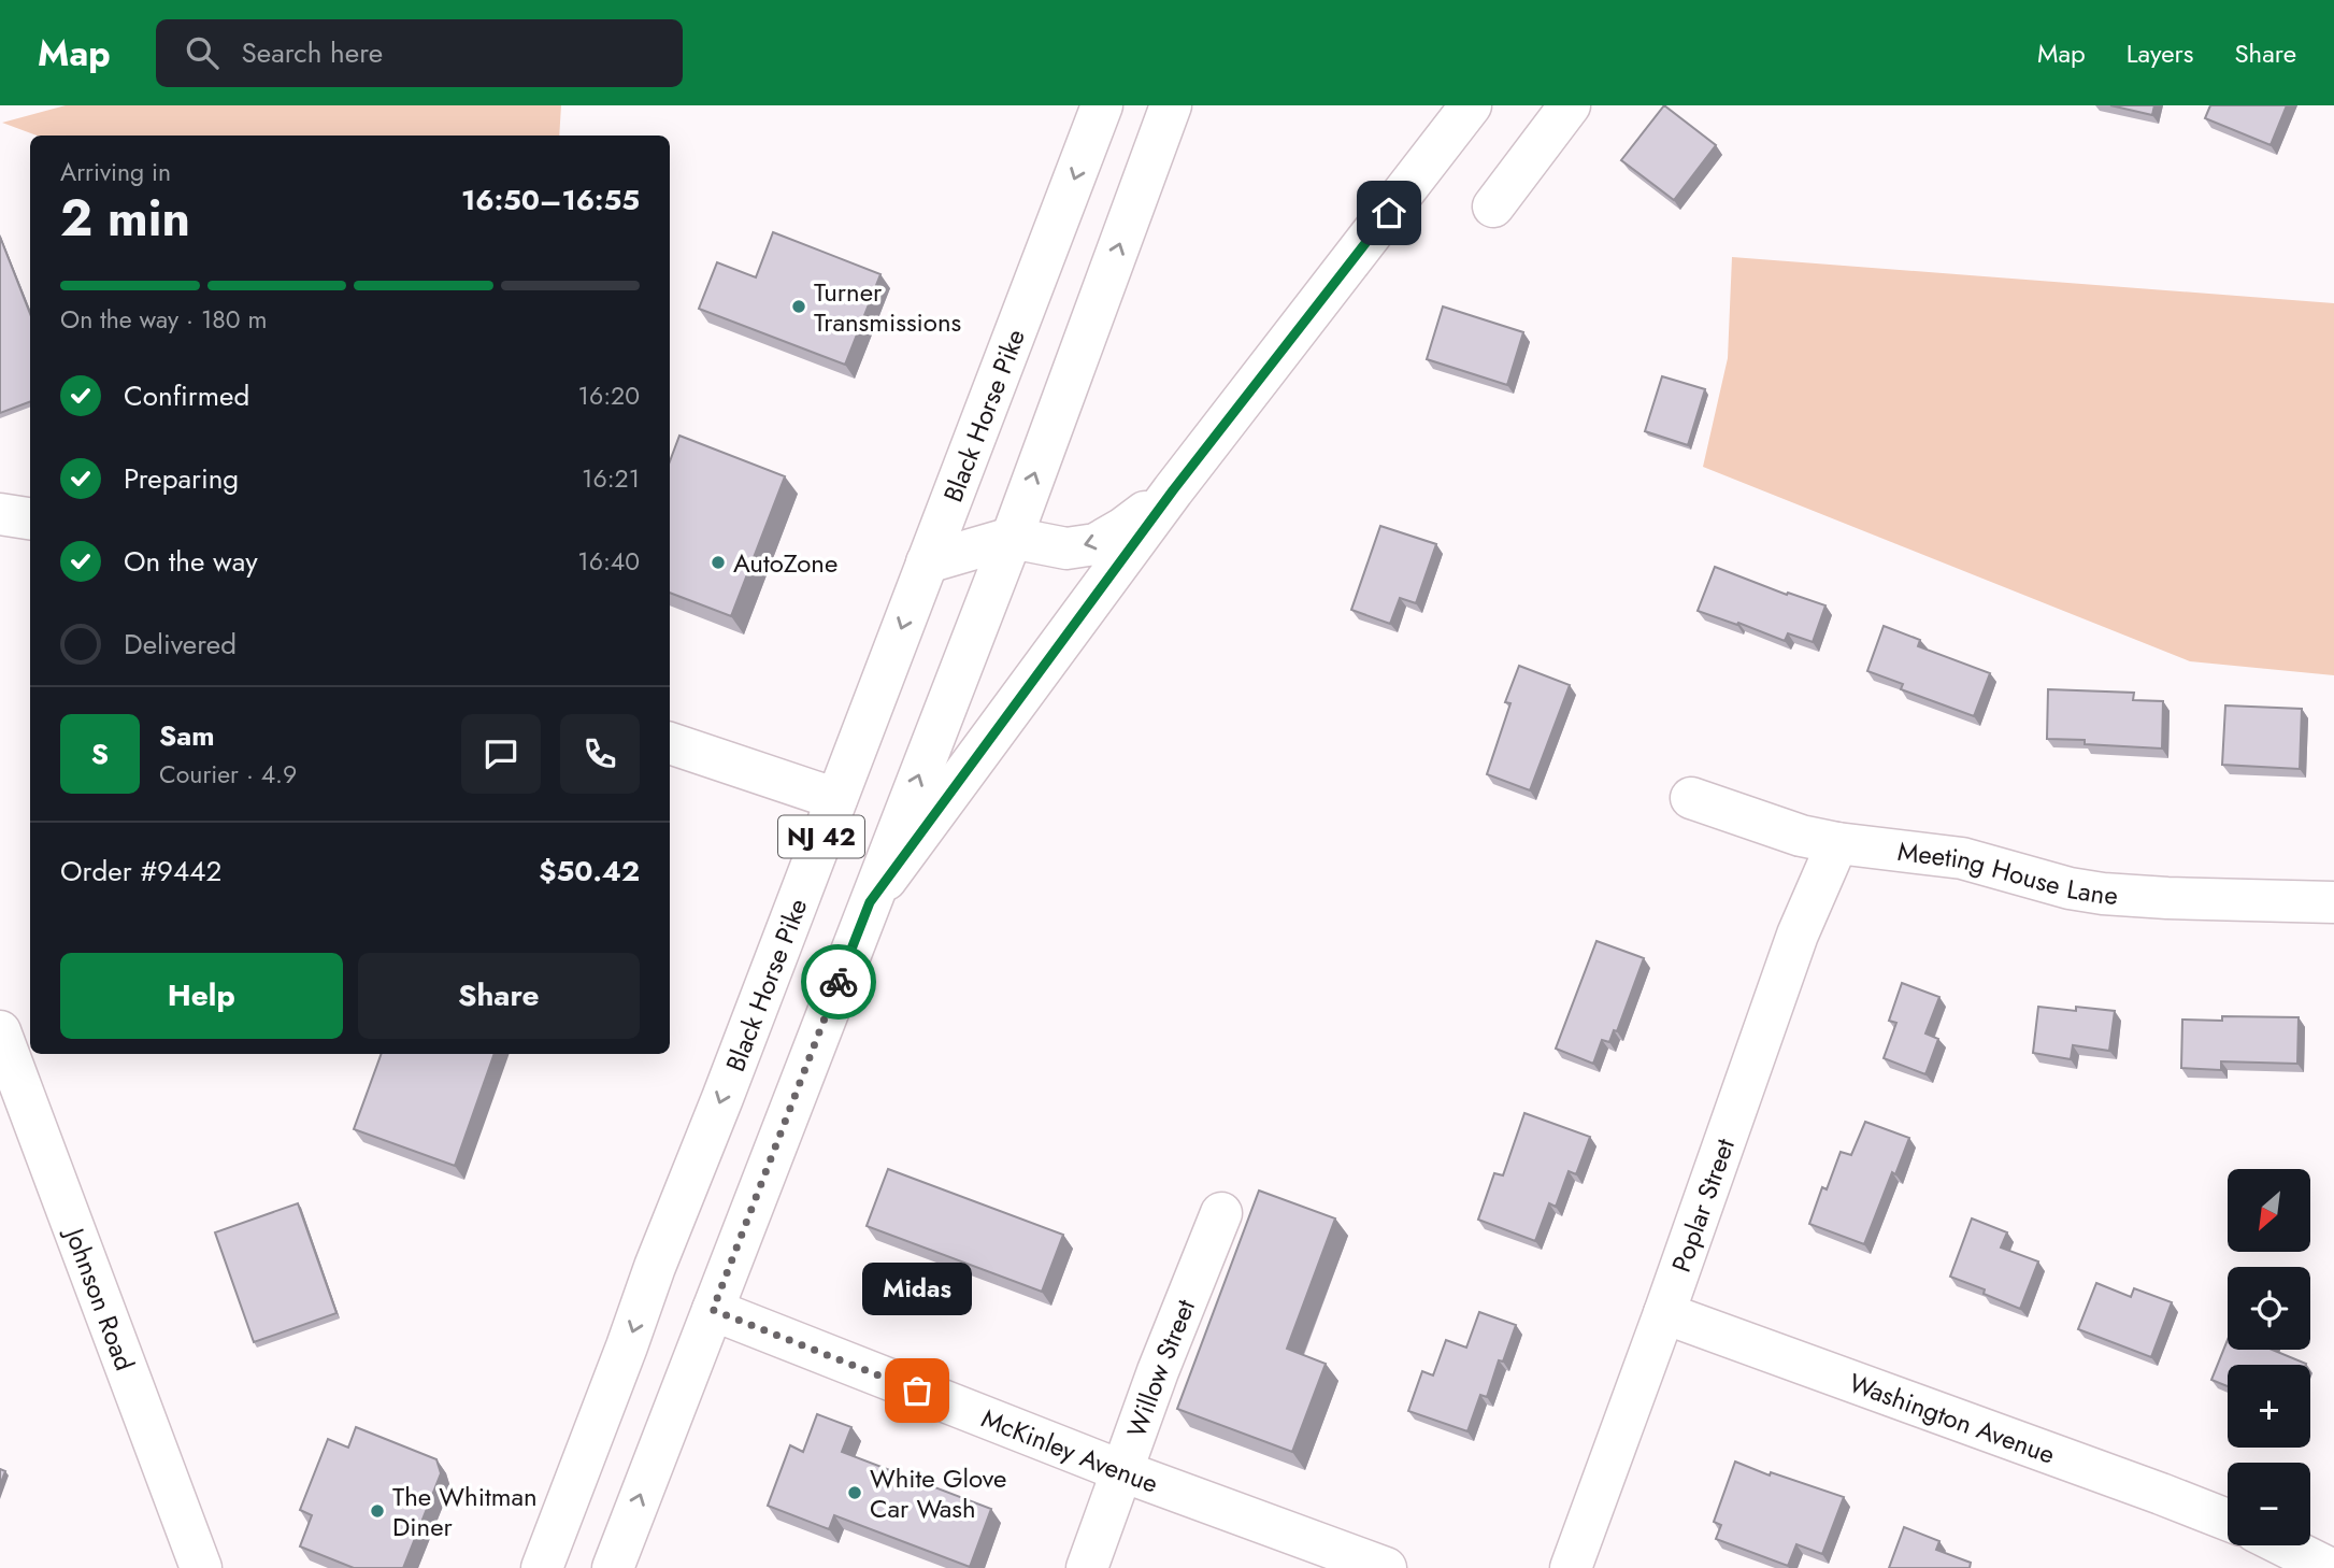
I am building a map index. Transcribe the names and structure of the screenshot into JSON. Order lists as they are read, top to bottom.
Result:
{
  "streets": {
    "main road": [
      "Black Horse Pike",
      "NJ 42",
      "Meeting House Lane",
      "Poplar Street",
      "Johnson Road",
      "Willow Street",
      "Washington Avenue",
      "McKinley Avenue"
    ]
  },
  "crossings": [
    ["NJ 42", "McKinley Avenue"],
    ["Meeting House Lane", "Poplar Street"],
    ["Poplar Street", "Washington Avenue"],
    ["Willow Street", "McKinley Avenue"]
  ],
  "places": [
    "Turner Transmissions",
    "AutoZone",
    "Midas",
    "White Glove Car Wash",
    "The Whitman Diner"
  ],
  "north": "bottom left",
  "page": {
    "header": "Map",
    "search": "Search here",
    "nav": ["Map", "Layers", "Share"],
    "heading": ["2 min", "Arriving in", "16:50–16:55"],
    "panel": [
      "Sam",
      "Courier · 4.9",
      "Order #9442",
      "$50.42"
    ],
    "bar": "On the way · 180 m",
    "list": [
      ["Confirmed", "16:20"],
      ["Preparing", "16:21"],
      ["On the way", "16:40"],
      "Delivered"
    ],
    "round": "S",
    "buttons": ["Help", "Share"],
    "map_buttons": ["+", "−"],
    "bubble": "Midas"
  }
}
